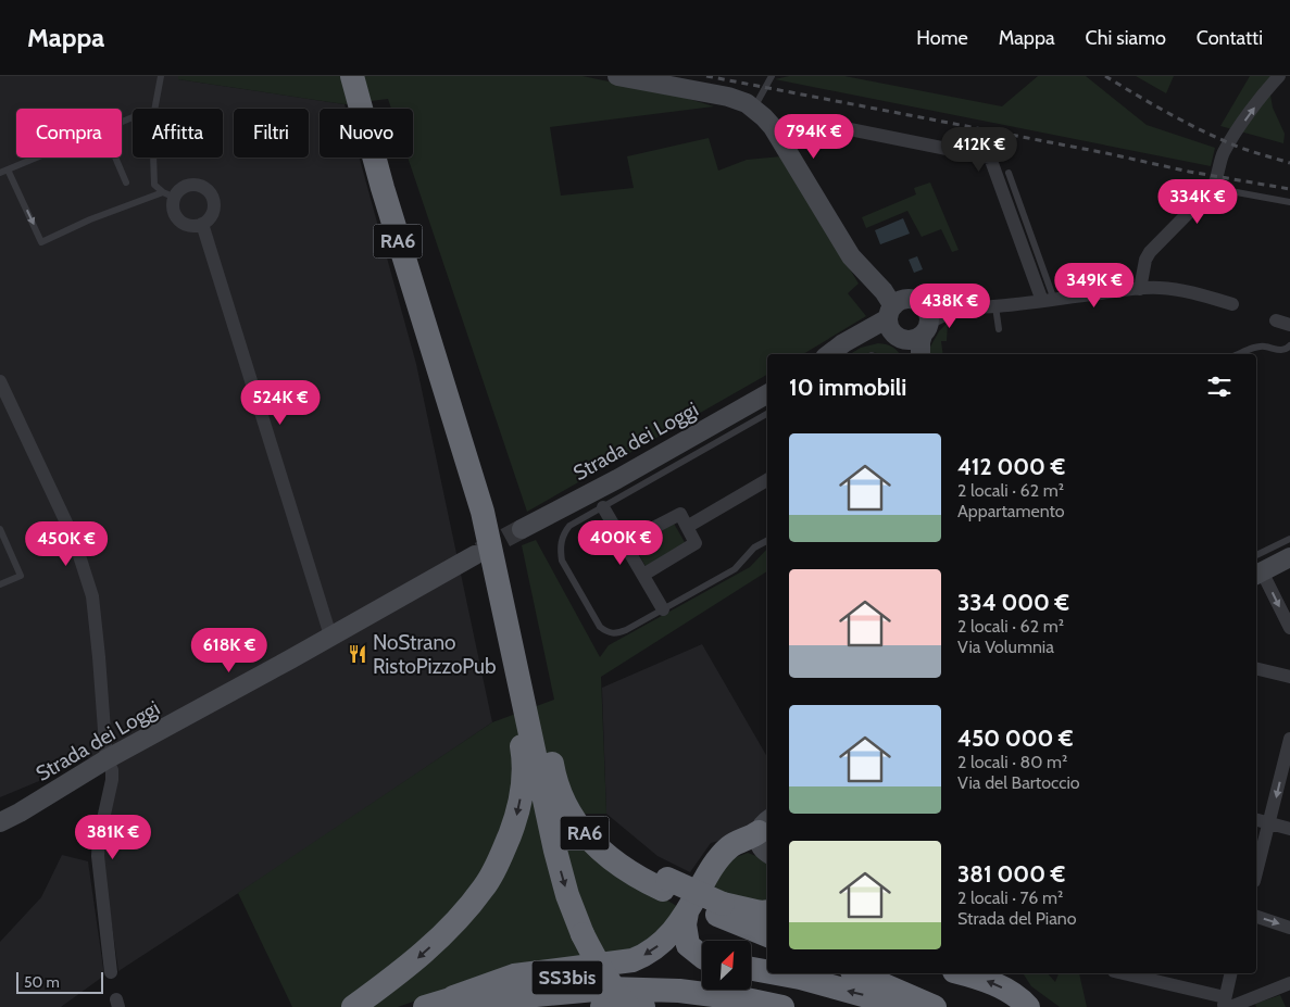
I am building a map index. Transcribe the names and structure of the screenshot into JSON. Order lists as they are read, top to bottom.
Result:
{
  "streets": {
    "highway": ["RA6", "SS3bis"],
    "street": ["Strada dei Loggi"]
  },
  "places": {
    "restaurant": ["NoStrano RistoPizzoPub"]
  },
  "scale_bar": "50 m",
  "north": "top right",
  "page": {
    "header": "Mappa",
    "nav": [
      "Home",
      "Mappa",
      "Chi siamo",
      "Contatti"
    ],
    "chip": [
      "Compra",
      "Affitta",
      "Filtri",
      "Nuovo"
    ],
    "price": [
      "794K €",
      "412K €",
      "334K €",
      "349K €",
      "438K €",
      "524K €",
      "400K €",
      "450K €",
      "618K €",
      "381K €"
    ],
    "heading": "10 immobili",
    "list": [
      {
        "name": "412 000 €",
        "note": "2 locali · 62 m² · Appartamento"
      },
      {
        "name": "334 000 €",
        "note": "2 locali · 62 m² · Via Volumnia"
      },
      {
        "name": "450 000 €",
        "note": "2 locali · 80 m² · Via del Bartoccio"
      },
      {
        "name": "381 000 €",
        "note": "2 locali · 76 m² · Strada del Piano"
      }
    ],
    "scale": "50 m"
  }
}
